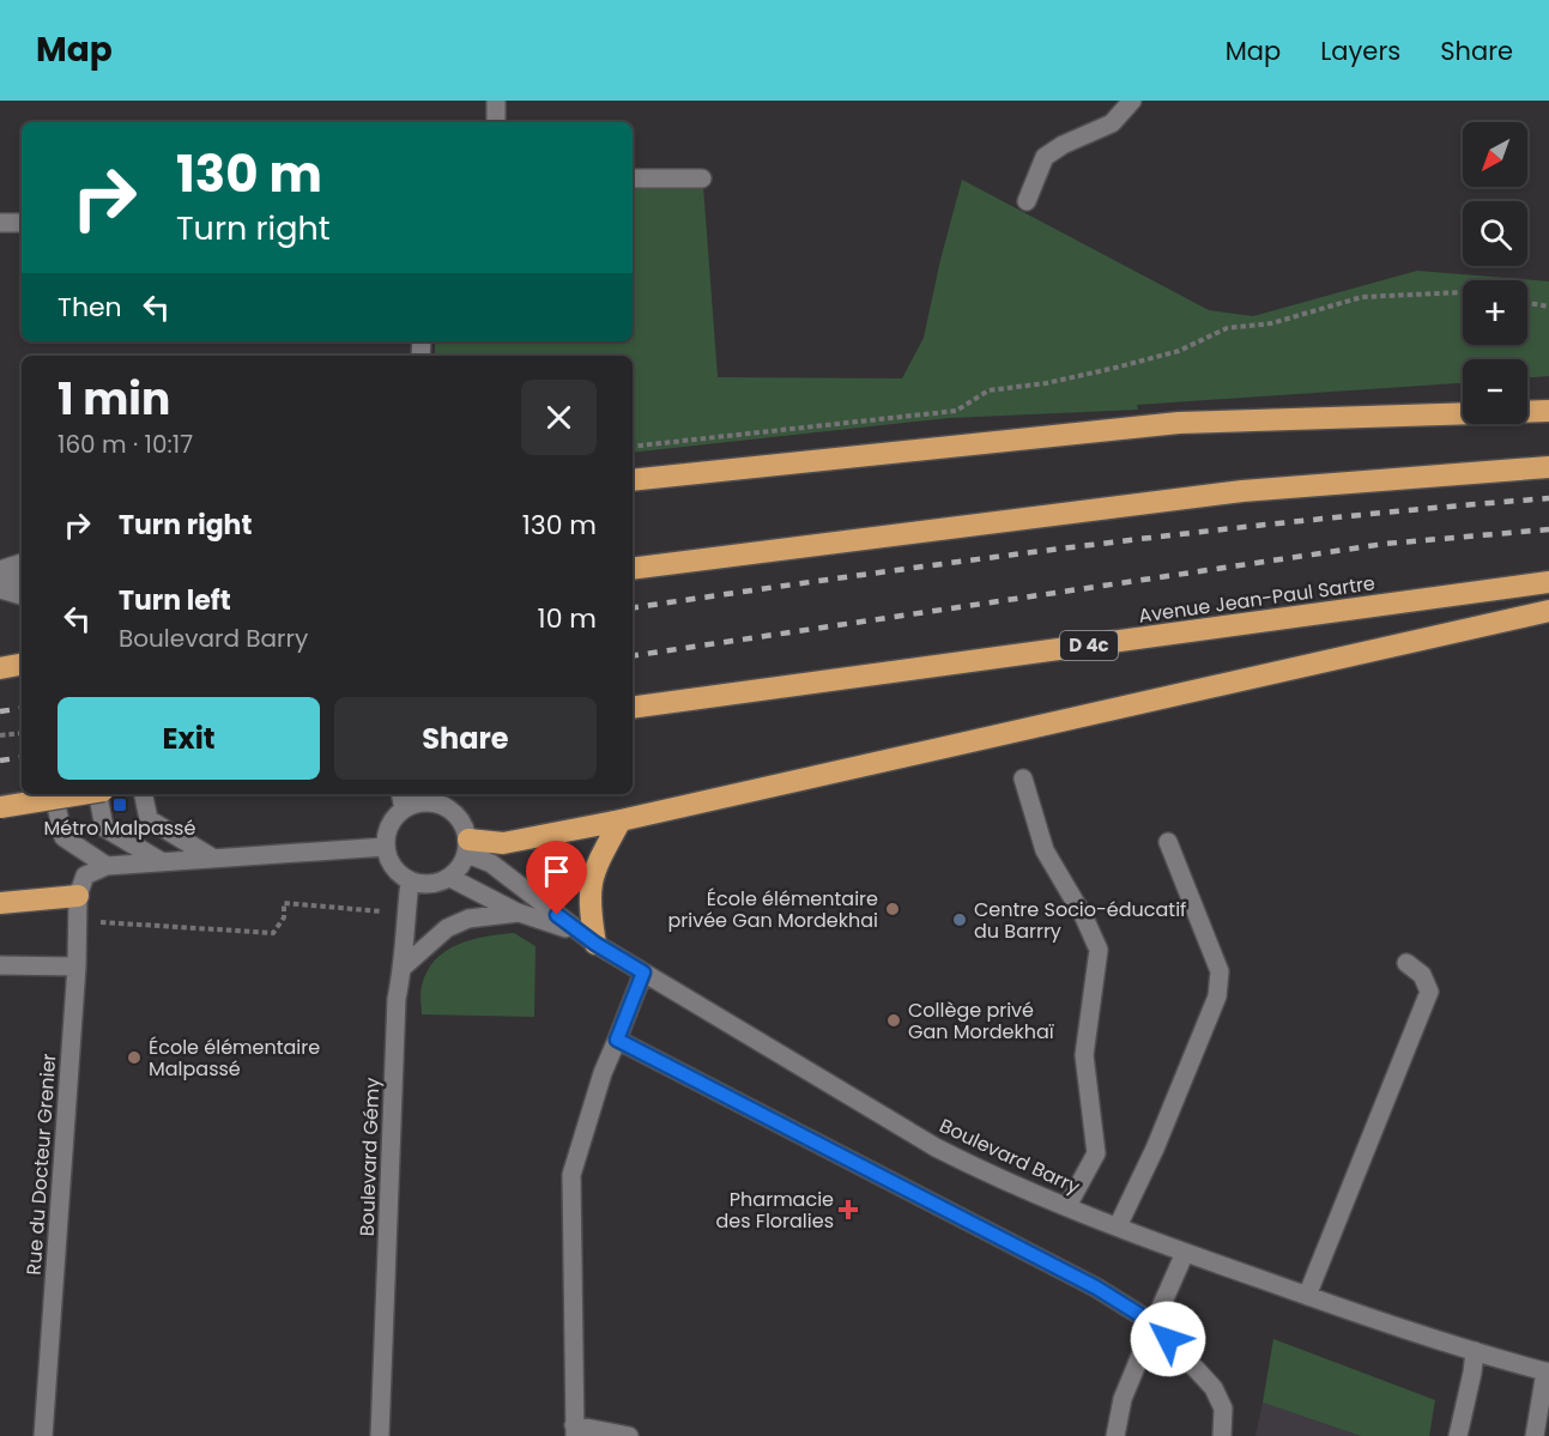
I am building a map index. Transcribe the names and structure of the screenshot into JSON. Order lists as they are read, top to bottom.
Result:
{
  "streets": {
    "highway": ["Avenue Jean-Paul Sartre", "D 4c"],
    "street": ["Boulevard Barry", "Boulevard Gémy", "Rue du Docteur Grenier"]
  },
  "crossings": [
    ["Boulevard Barry", "Boulevard Gémy"]
  ],
  "places": {
    "transit": ["Métro Malpassé"],
    "other": [
      "École élémentaire privée Gan Mordekhai",
      "Centre Socio-éducatif du Barrry",
      "Collège privé Gan Mordekhaï",
      "École élémentaire Malpassé"
    ],
    "health": ["Pharmacie des Floralies"]
  },
  "north": "bottom left",
  "page": {
    "header": "Map",
    "nav": ["Map", "Layers", "Share"],
    "map_buttons": ["+", "−"],
    "turn": ["130 m", "Turn right"],
    "then": "Then",
    "heading": ["1 min", "160 m · 10:17"],
    "list": [
      {
        "name": "Turn right",
        "value": "130 m"
      },
      {
        "name": "Turn left",
        "note": "Boulevard Barry",
        "value": "10 m"
      }
    ],
    "buttons": ["Exit", "Share"]
  }
}
